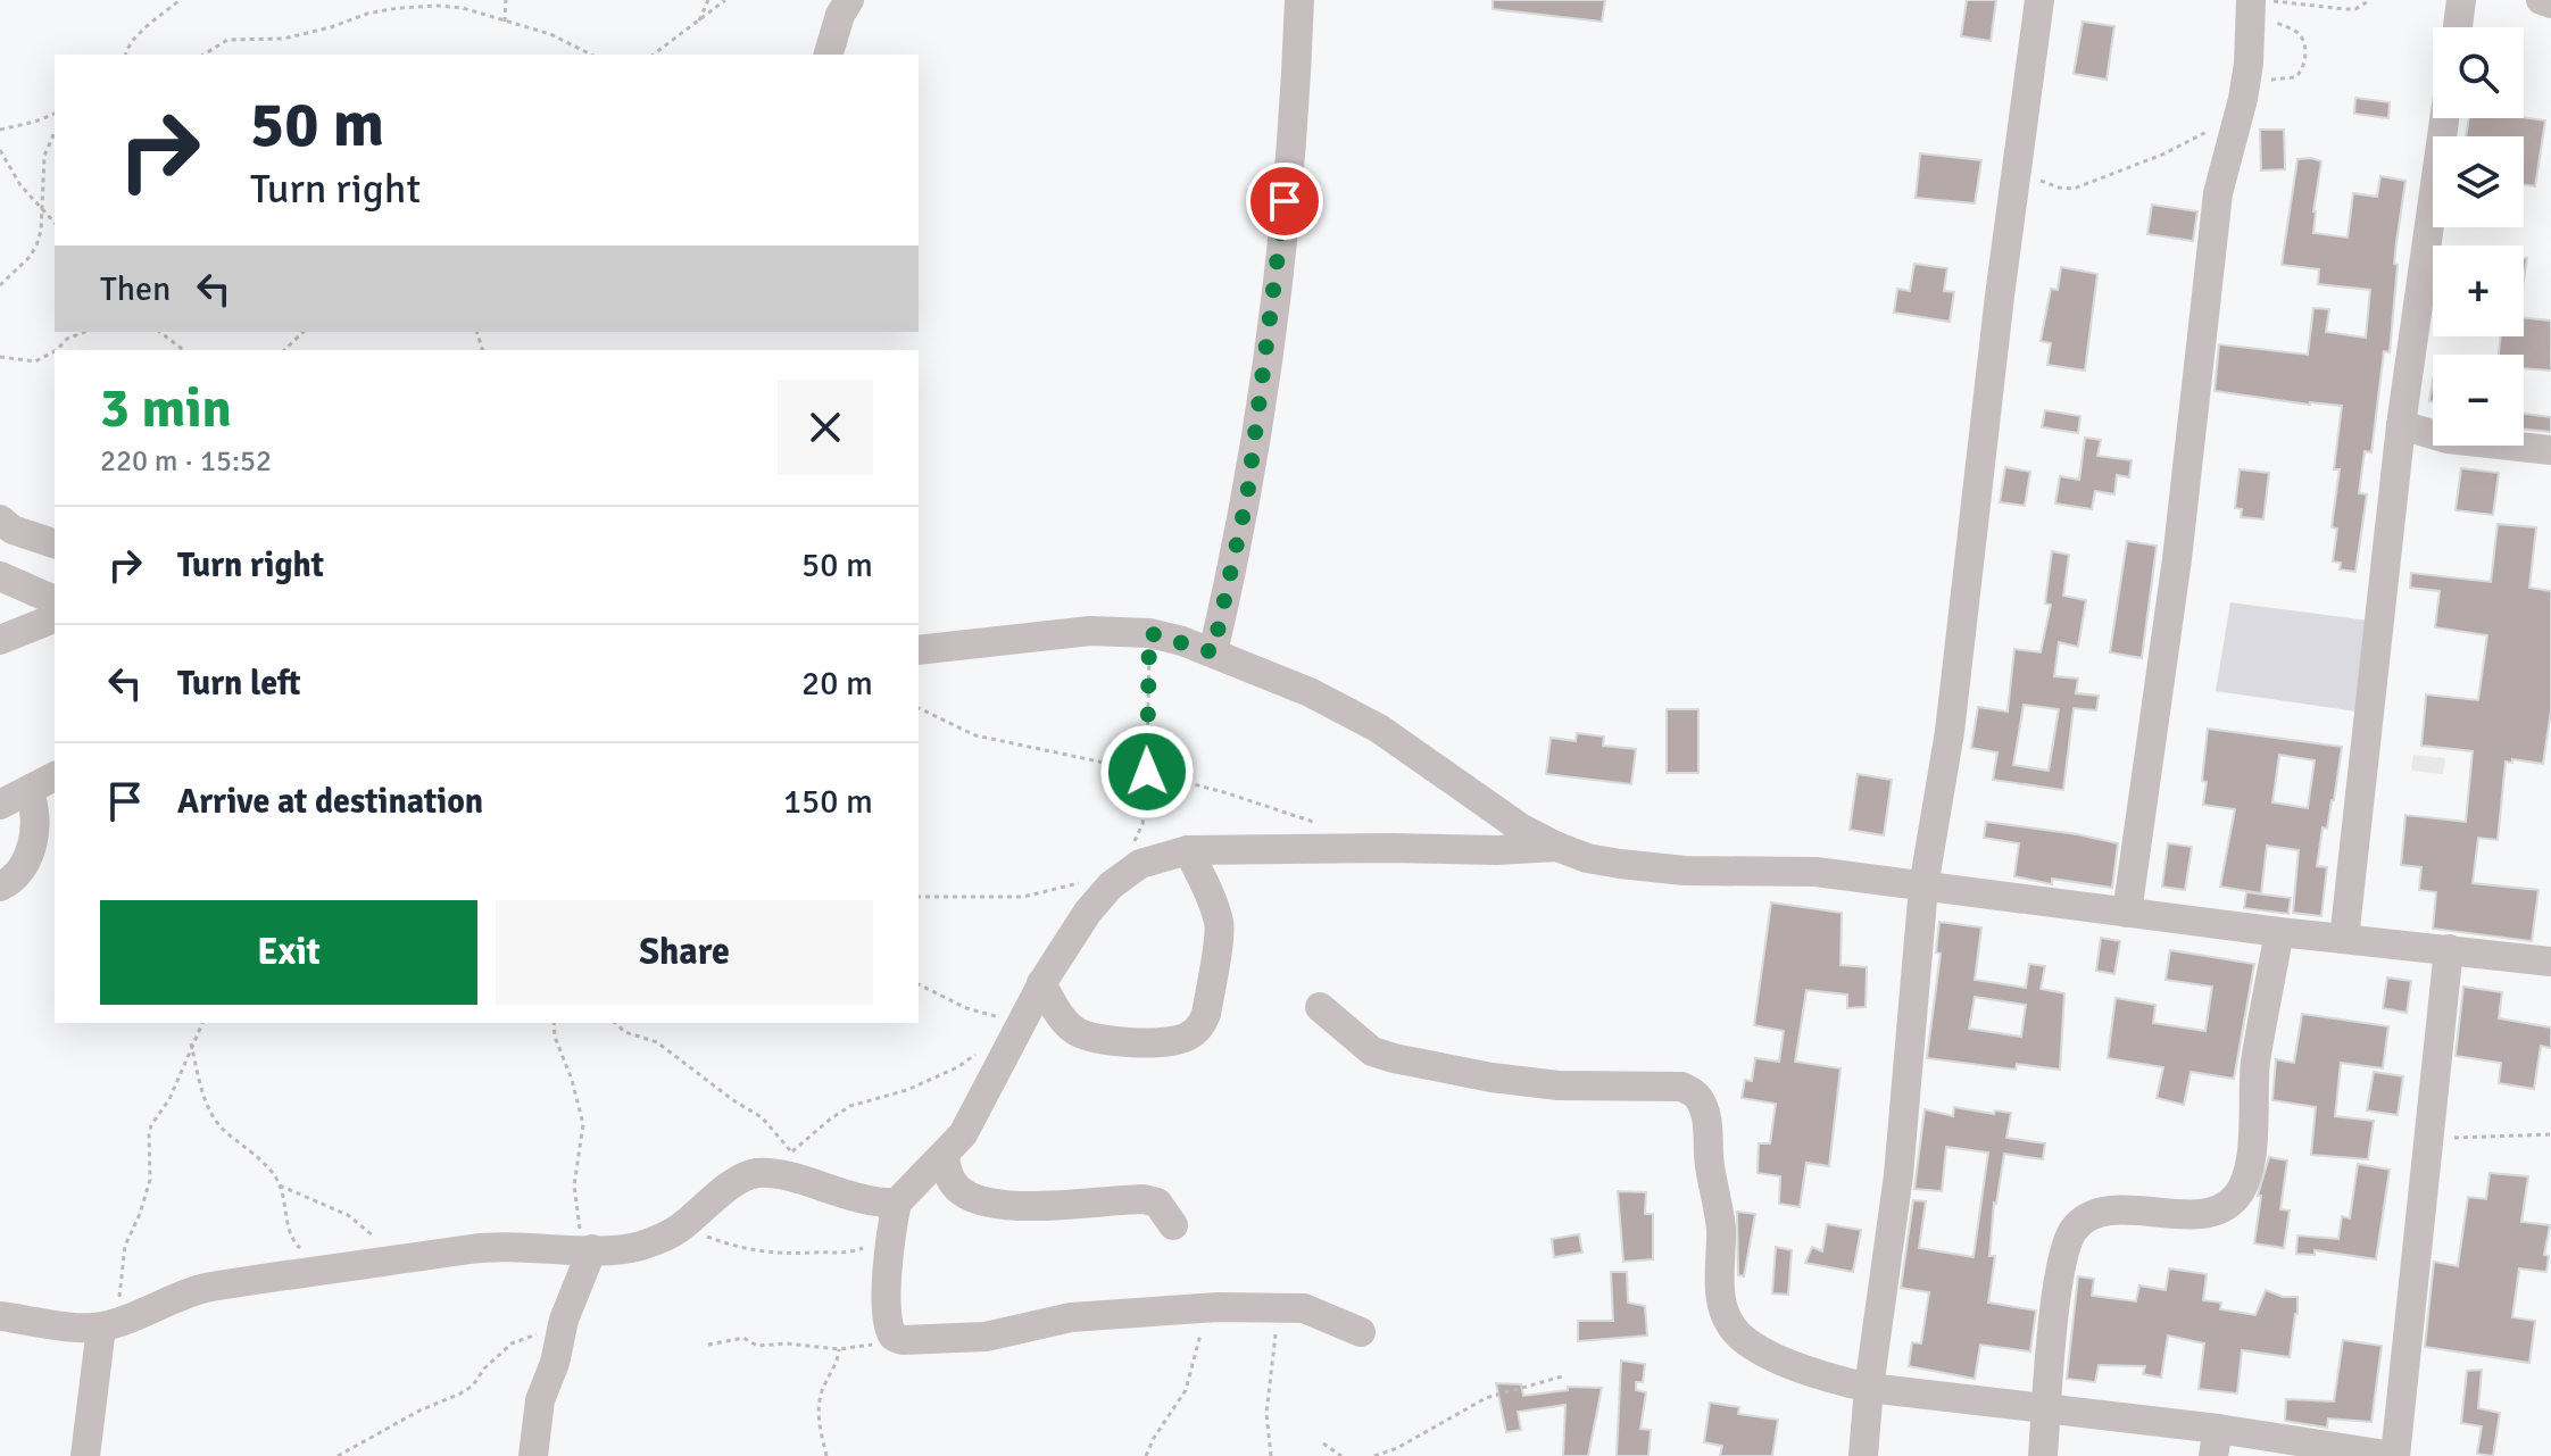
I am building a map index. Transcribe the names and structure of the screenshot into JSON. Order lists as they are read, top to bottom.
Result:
{
  "page": {
    "map_buttons": ["+", "−"],
    "turn": ["50 m", "Turn right"],
    "then": "Then",
    "heading": ["3 min", "220 m · 15:52"],
    "list": [
      {
        "name": "Turn right",
        "value": "50 m"
      },
      {
        "name": "Turn left",
        "value": "20 m"
      },
      {
        "name": "Arrive at destination",
        "value": "150 m"
      }
    ],
    "buttons": ["Exit", "Share"]
  }
}
